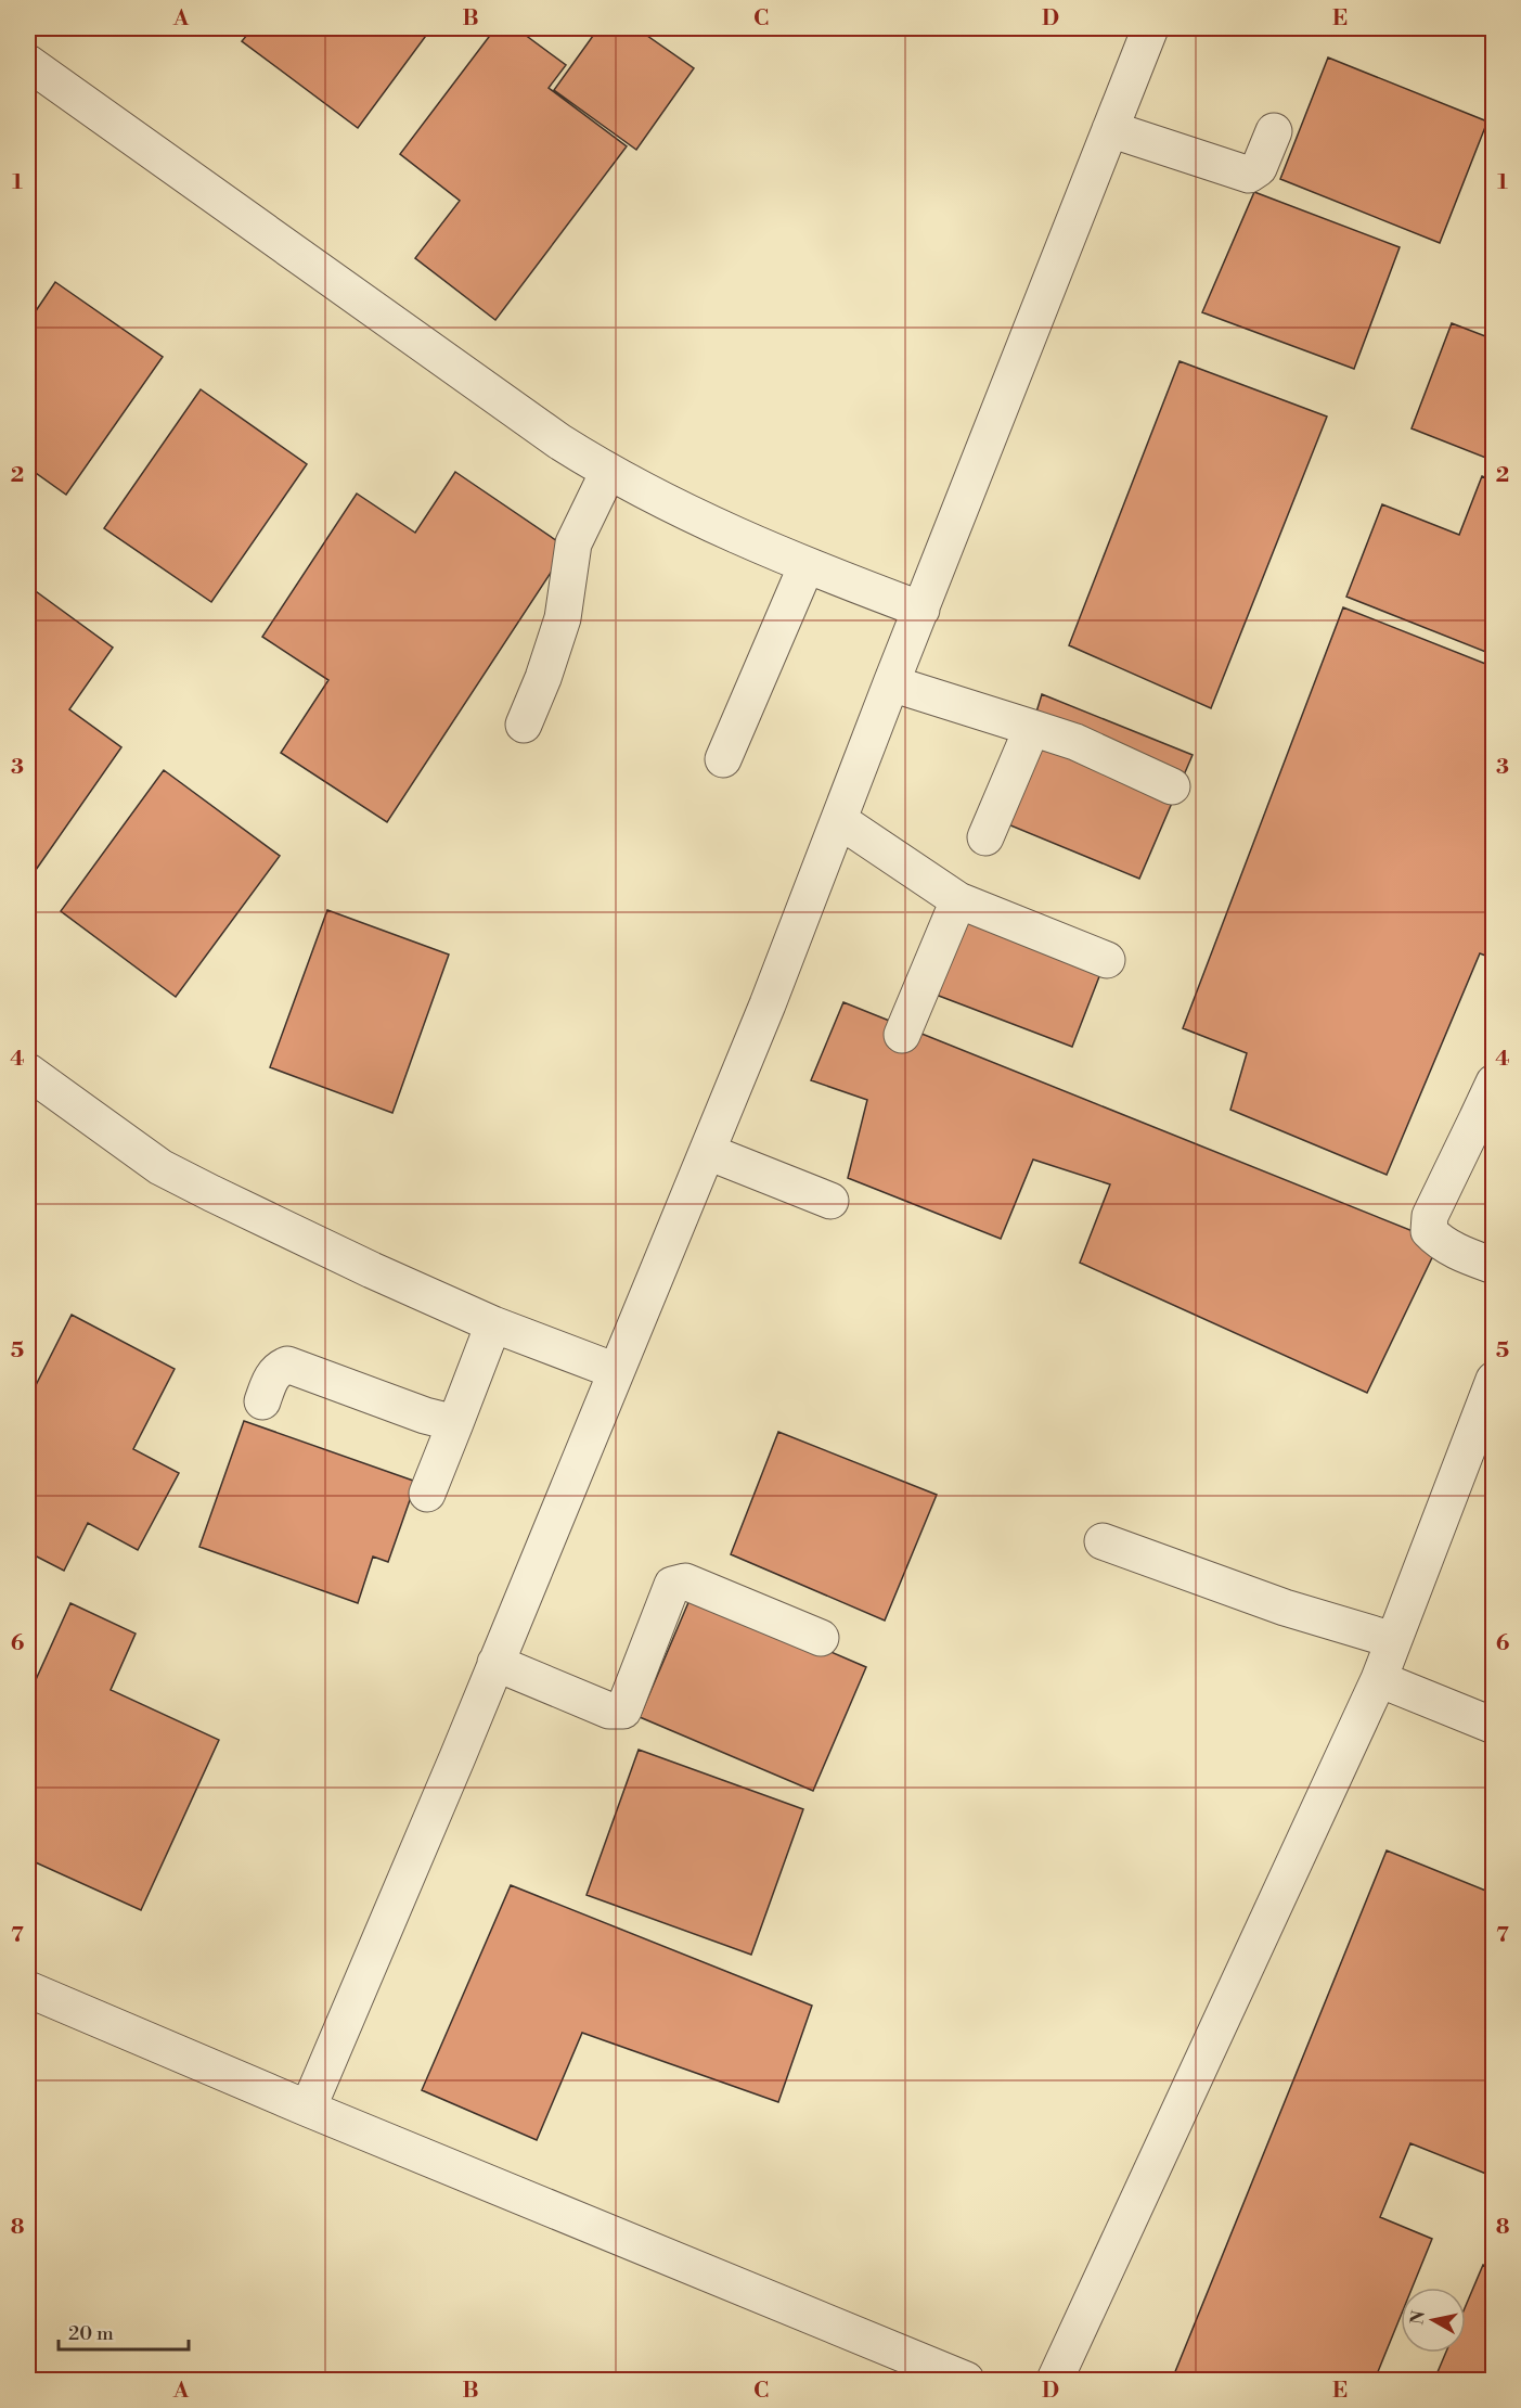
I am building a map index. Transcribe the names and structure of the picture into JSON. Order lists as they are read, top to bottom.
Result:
{
  "scale_bar": "20 m",
  "north": "left",
  "grid": {
    "columns": [
      "A",
      "B",
      "C",
      "D",
      "E"
    ],
    "rows": [
      "1",
      "2",
      "3",
      "4",
      "5",
      "6",
      "7",
      "8"
    ]
  }
}
